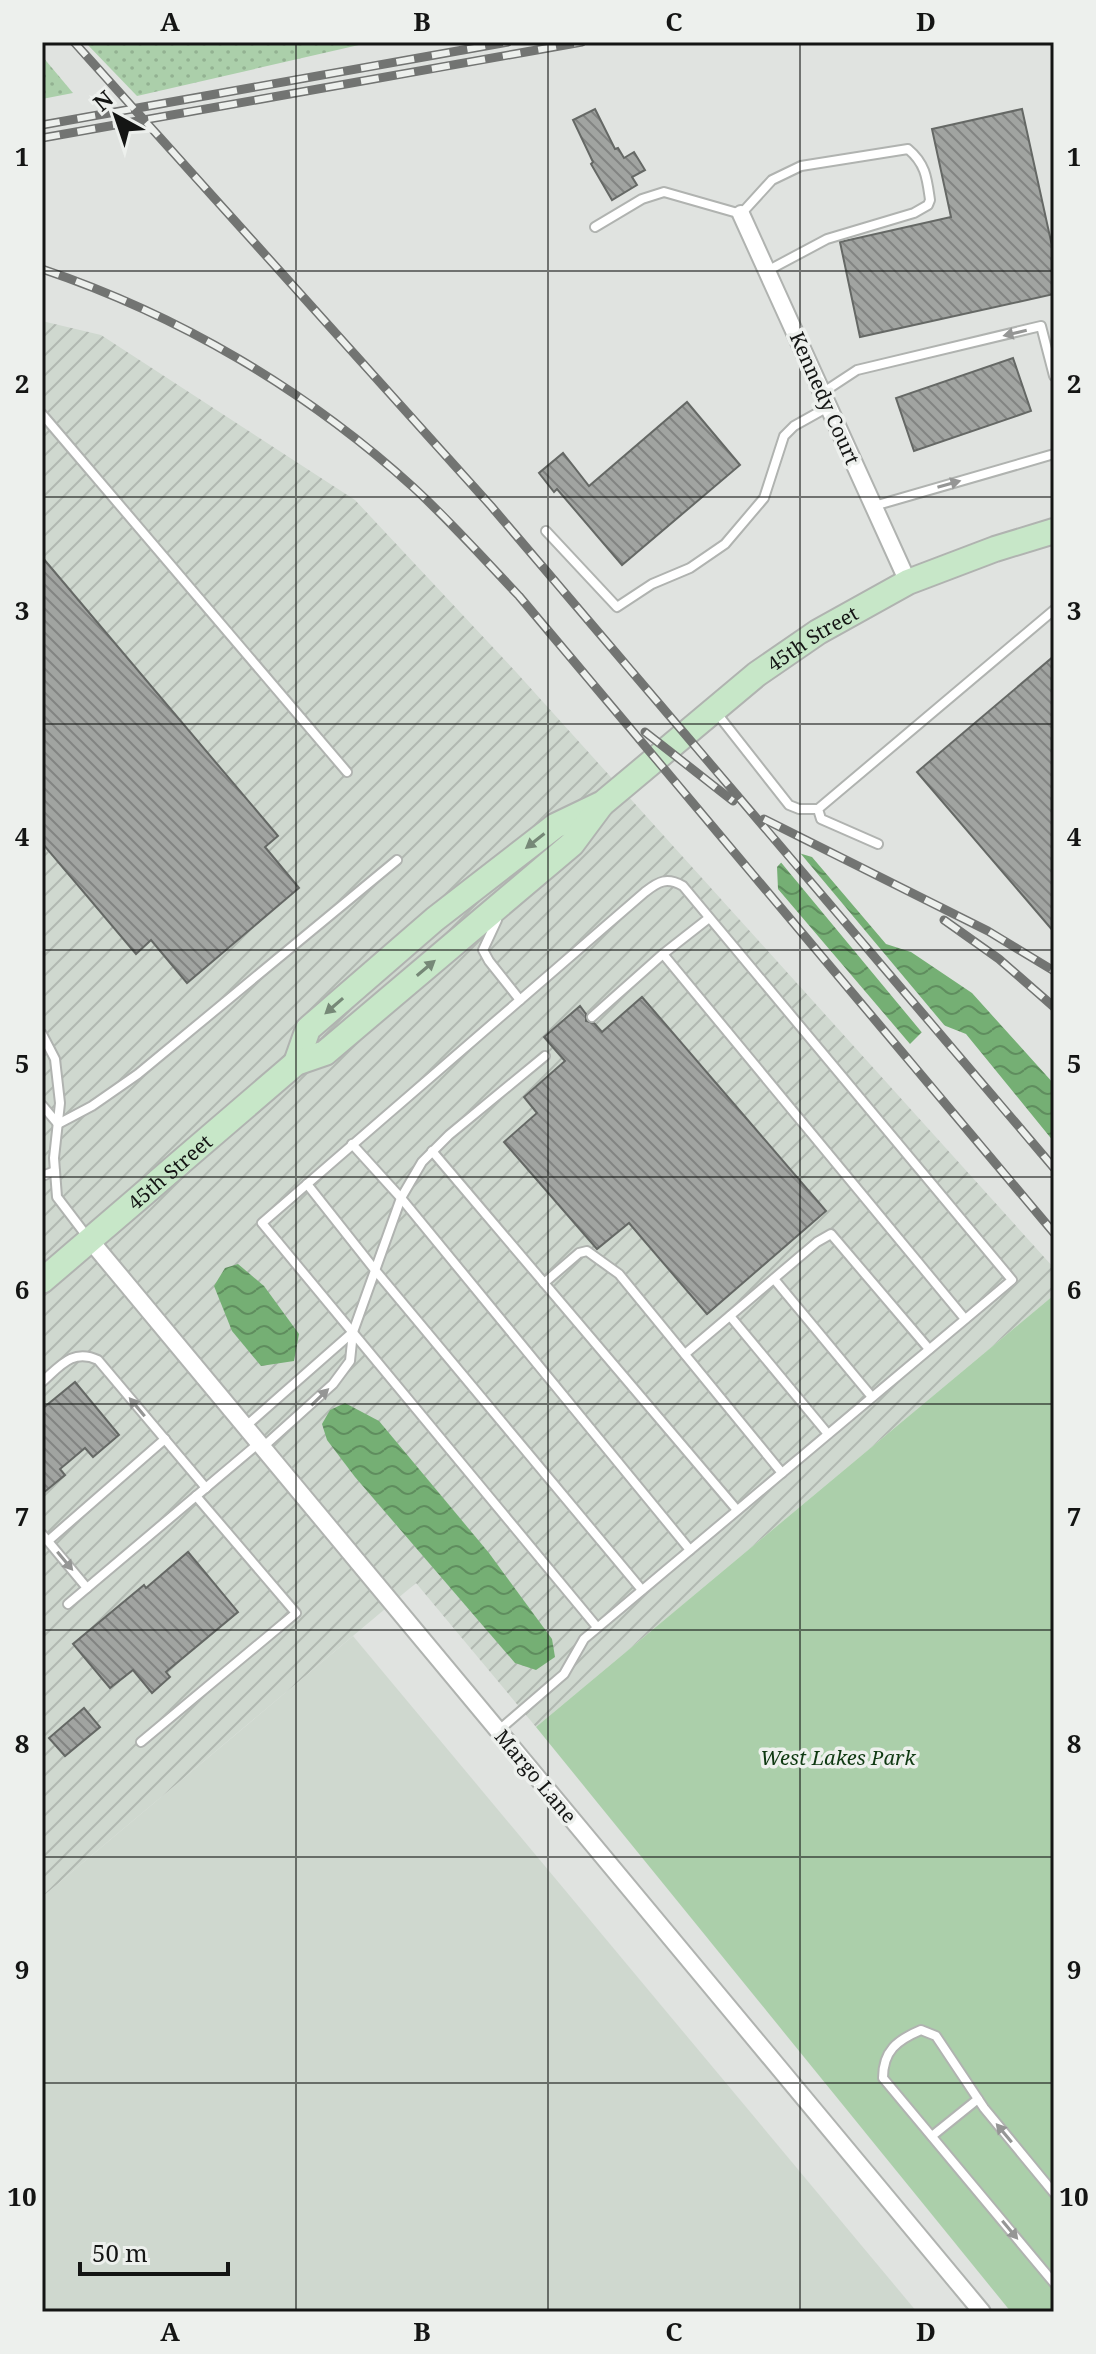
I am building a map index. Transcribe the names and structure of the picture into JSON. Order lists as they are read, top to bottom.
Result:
{
  "streets": {
    "main road": ["45th Street"],
    "street": ["Kennedy Court", "Margo Lane"]
  },
  "crossings": [
    ["Kennedy Court", "45th Street"],
    ["45th Street", "Margo Lane"]
  ],
  "parks": ["West Lakes Park"],
  "scale_bar": "50 m",
  "north": "top left",
  "grid": {
    "columns": [
      "A",
      "B",
      "C",
      "D"
    ],
    "rows": [
      "1",
      "2",
      "3",
      "4",
      "5",
      "6",
      "7",
      "8",
      "9",
      "10"
    ]
  }
}
